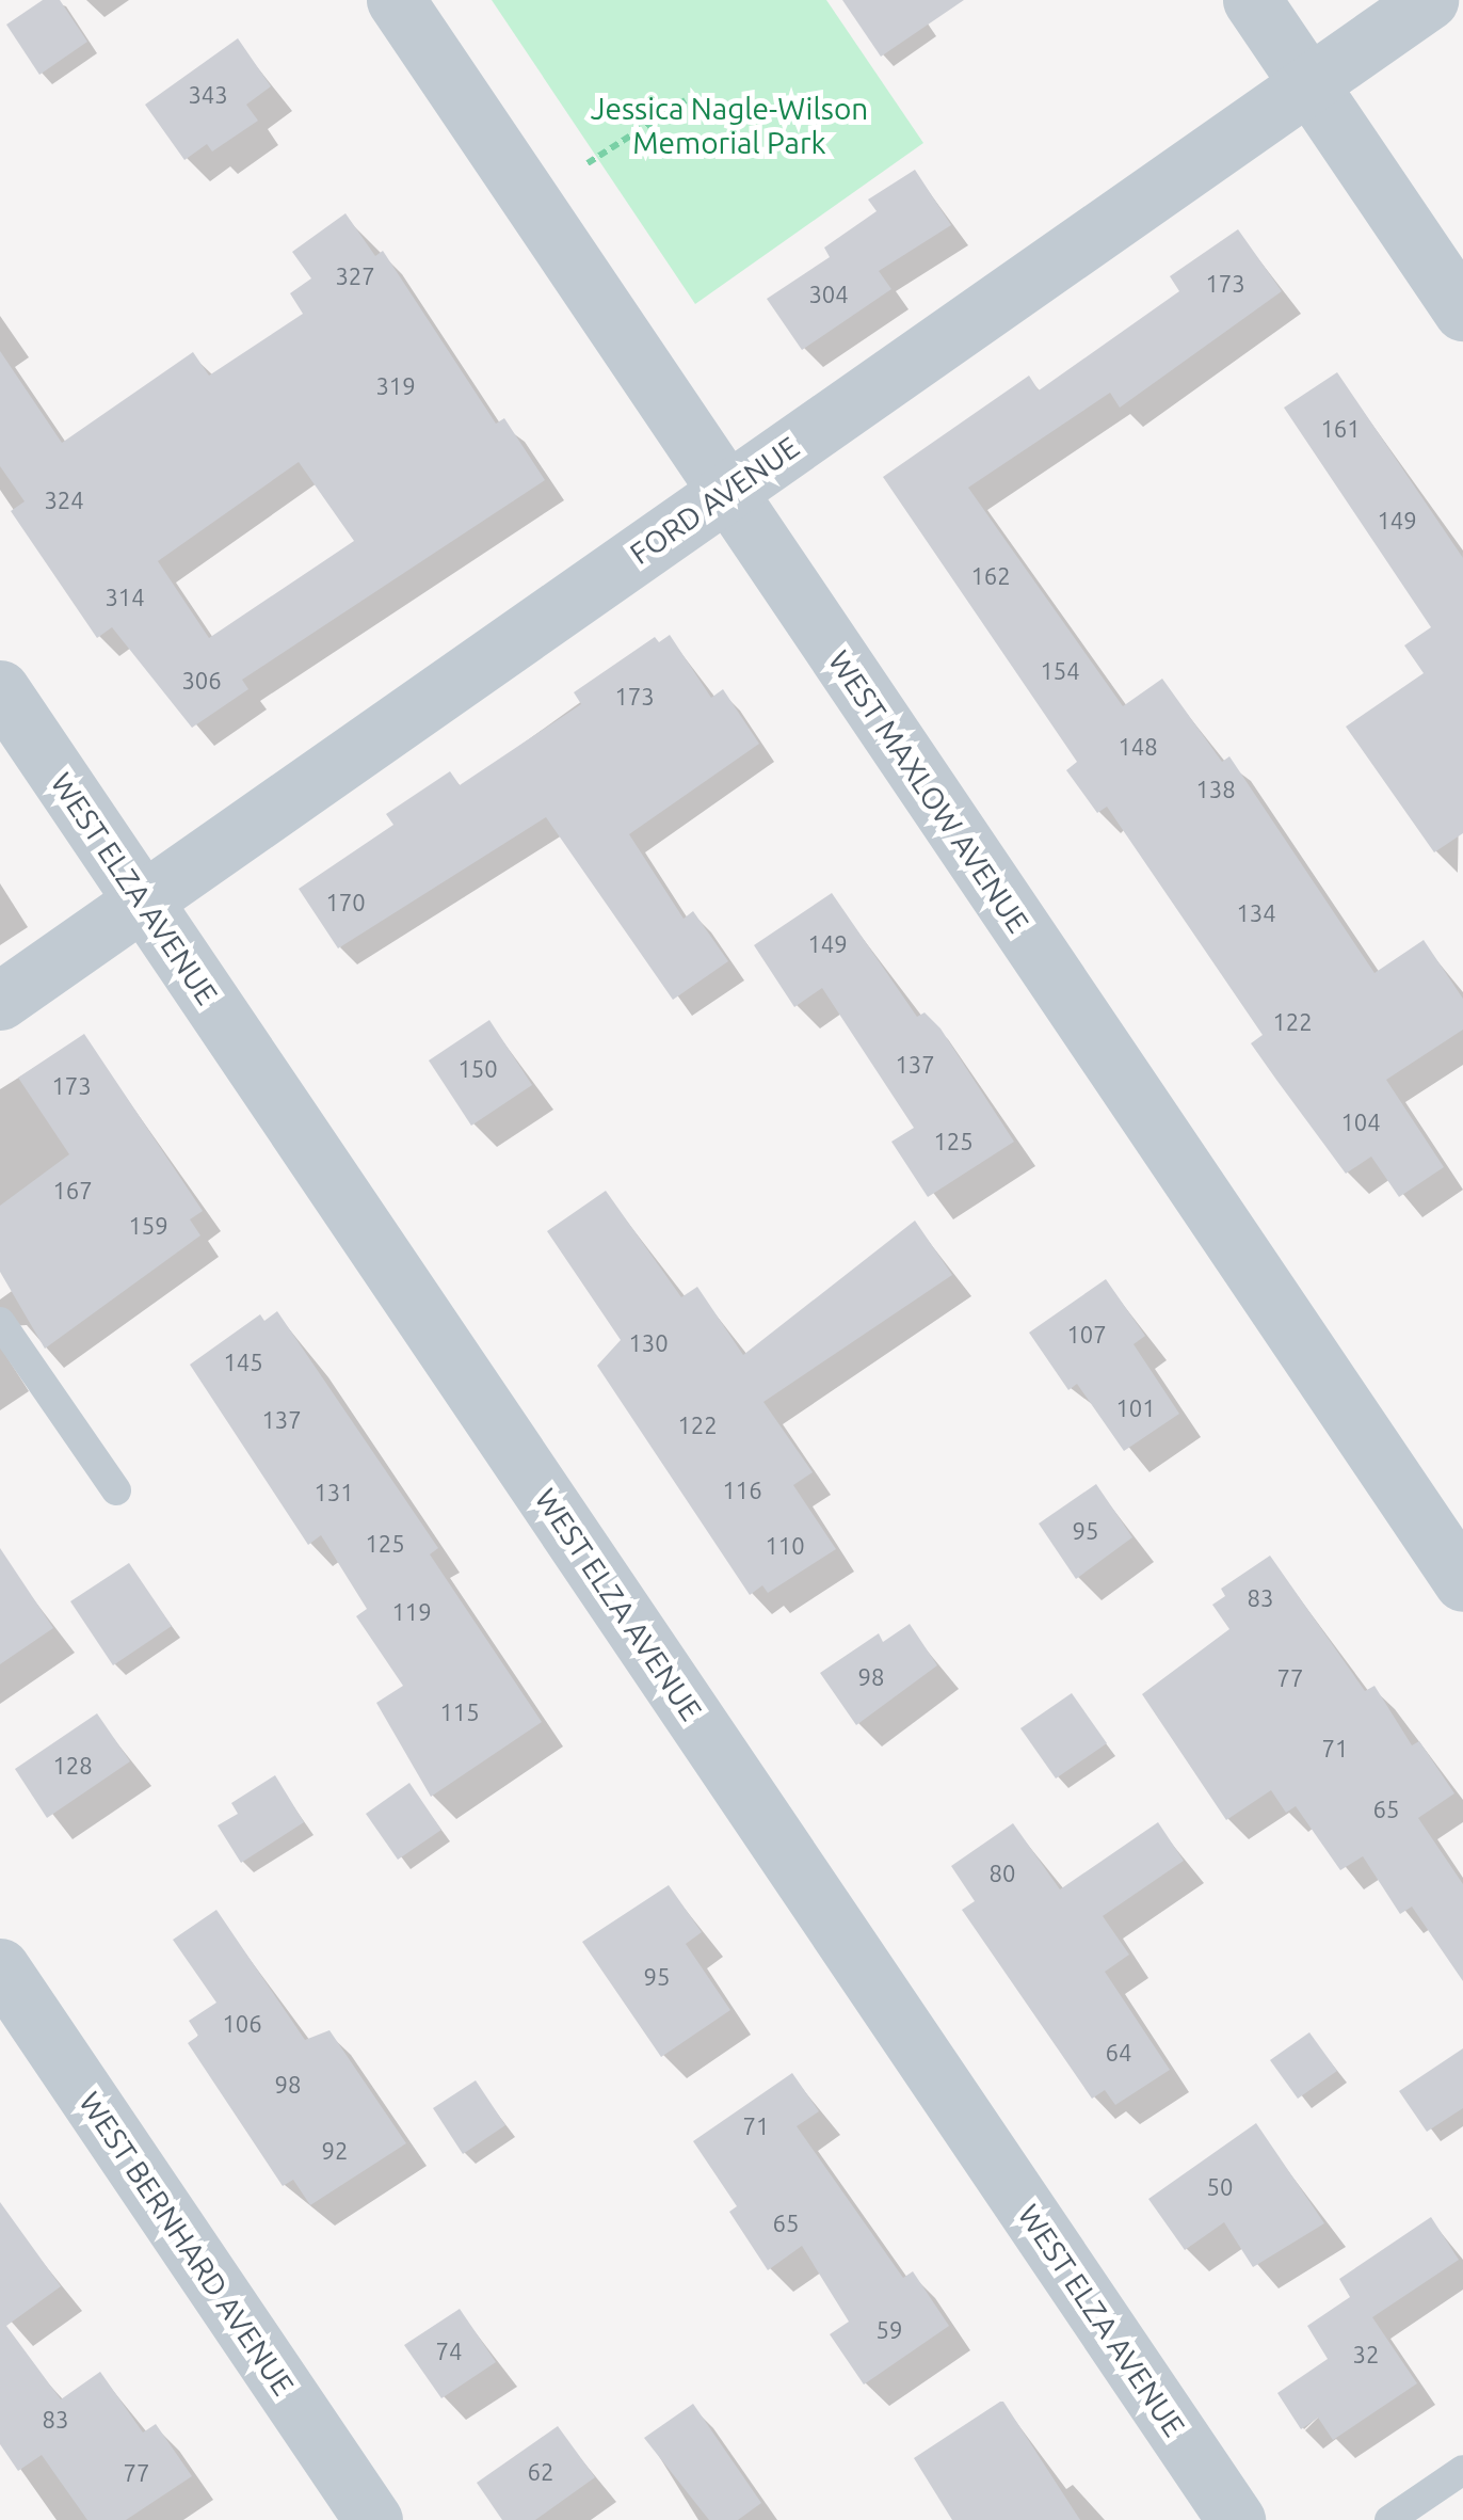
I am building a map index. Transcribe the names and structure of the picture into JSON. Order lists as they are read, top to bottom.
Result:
{
  "streets": {
    "street": [
      "FORD AVENUE",
      "WEST MAXLOW AVENUE",
      "WEST ELZA AVENUE",
      "WEST BERNHARD AVENUE"
    ]
  },
  "crossings": [
    ["FORD AVENUE", "WEST MAXLOW AVENUE"],
    ["FORD AVENUE", "WEST ELZA AVENUE"]
  ],
  "parks": ["Jessica Nagle-Wilson Memorial Park"],
  "house_numbers": [
    "343",
    "327",
    "173",
    "304",
    "319",
    "161",
    "324",
    "149",
    "162",
    "314",
    "154",
    "306",
    "173",
    "148",
    "138",
    "170",
    "134",
    "149",
    "122",
    "137",
    "150",
    "173",
    "104",
    "125",
    "167",
    "159",
    "107",
    "130",
    "145",
    "101",
    "137",
    "122",
    "116",
    "131",
    "95",
    "125",
    "110",
    "83",
    "119",
    "98",
    "77",
    "115",
    "71",
    "128",
    "65",
    "80",
    "95",
    "106",
    "64",
    "98",
    "71",
    "92",
    "50",
    "65",
    "59",
    "74",
    "32",
    "83",
    "62",
    "77"
  ]
}
